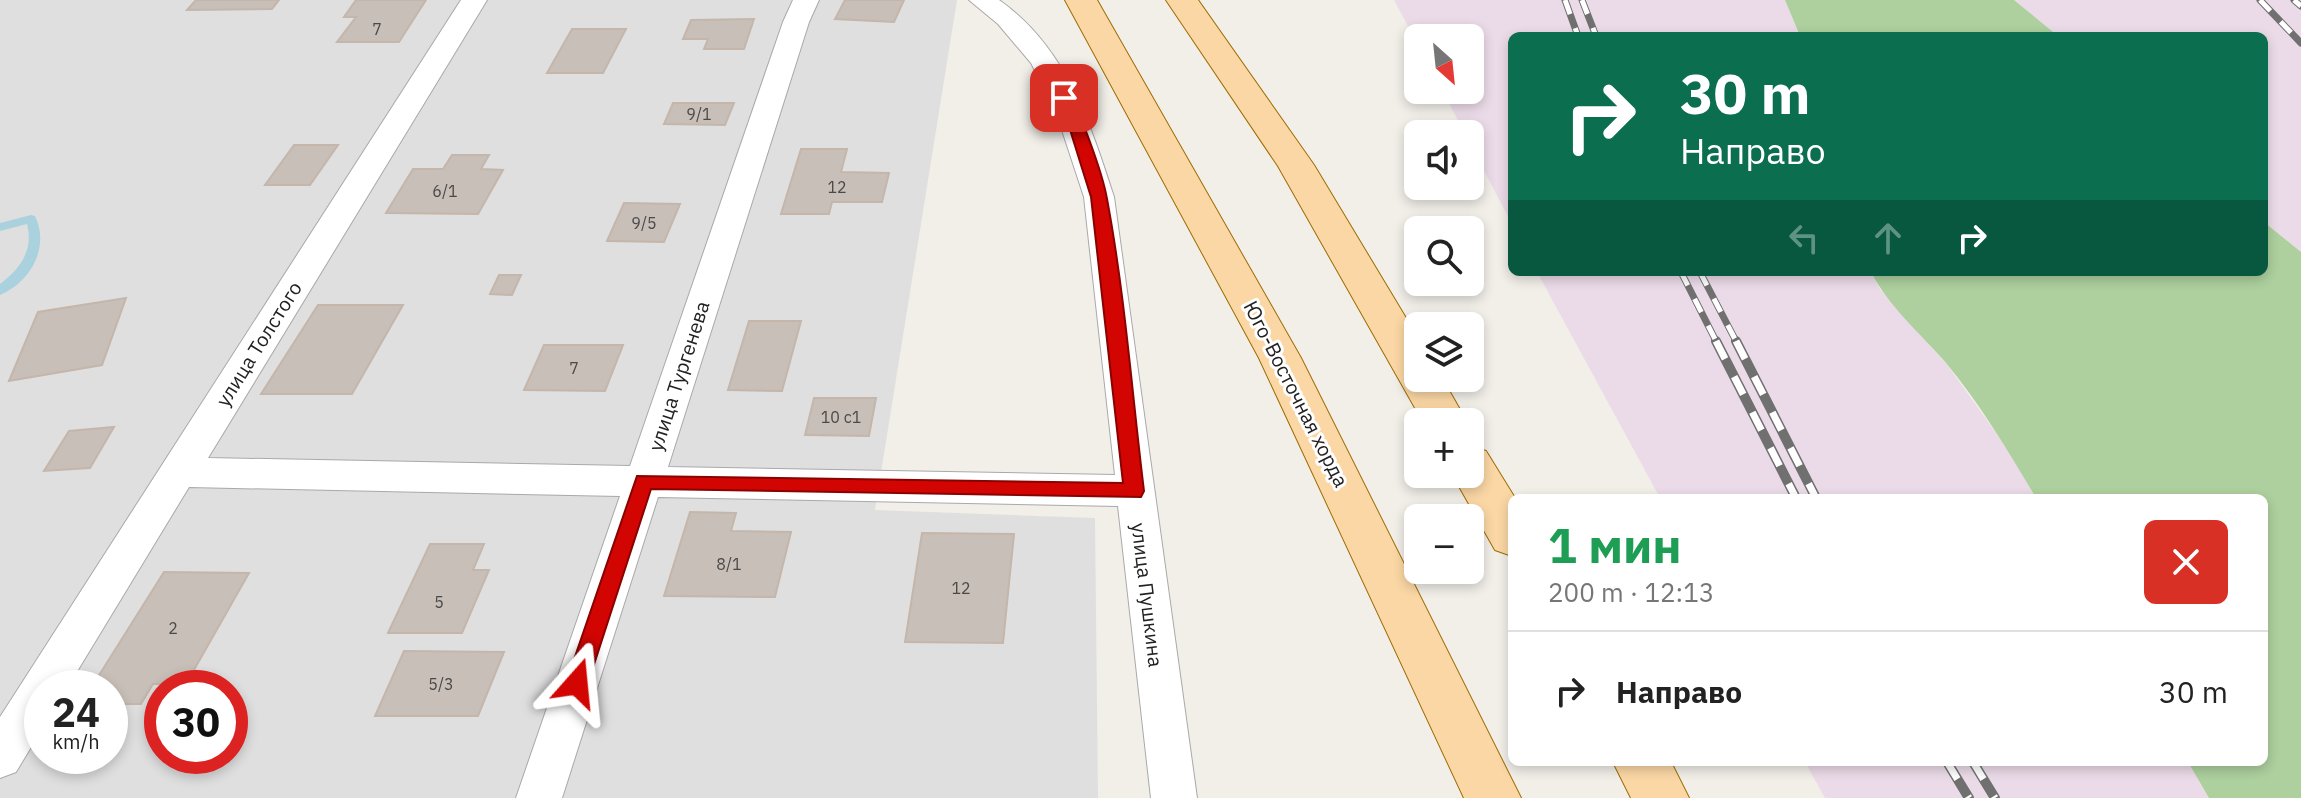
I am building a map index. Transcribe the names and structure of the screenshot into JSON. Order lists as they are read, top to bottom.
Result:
{
  "streets": {
    "main road": ["Юго-Восточная хорда"],
    "street": ["улица Толстого", "улица Тургенева", "улица Пушкина"]
  },
  "house_numbers": [
    "7",
    "9/1",
    "12",
    "6/1",
    "9/5",
    "7",
    "10 с1",
    "8/1",
    "12",
    "5",
    "2",
    "5/3"
  ],
  "north": "bottom right",
  "page": {
    "map_buttons": ["+", "−"],
    "turn": ["30 m", "Направо"],
    "heading": ["1 мин", "200 m · 12:13"],
    "list": [
      {
        "name": "Направо",
        "value": "30 m"
      }
    ],
    "speed": "24 km/h",
    "limit": "30"
  }
}
